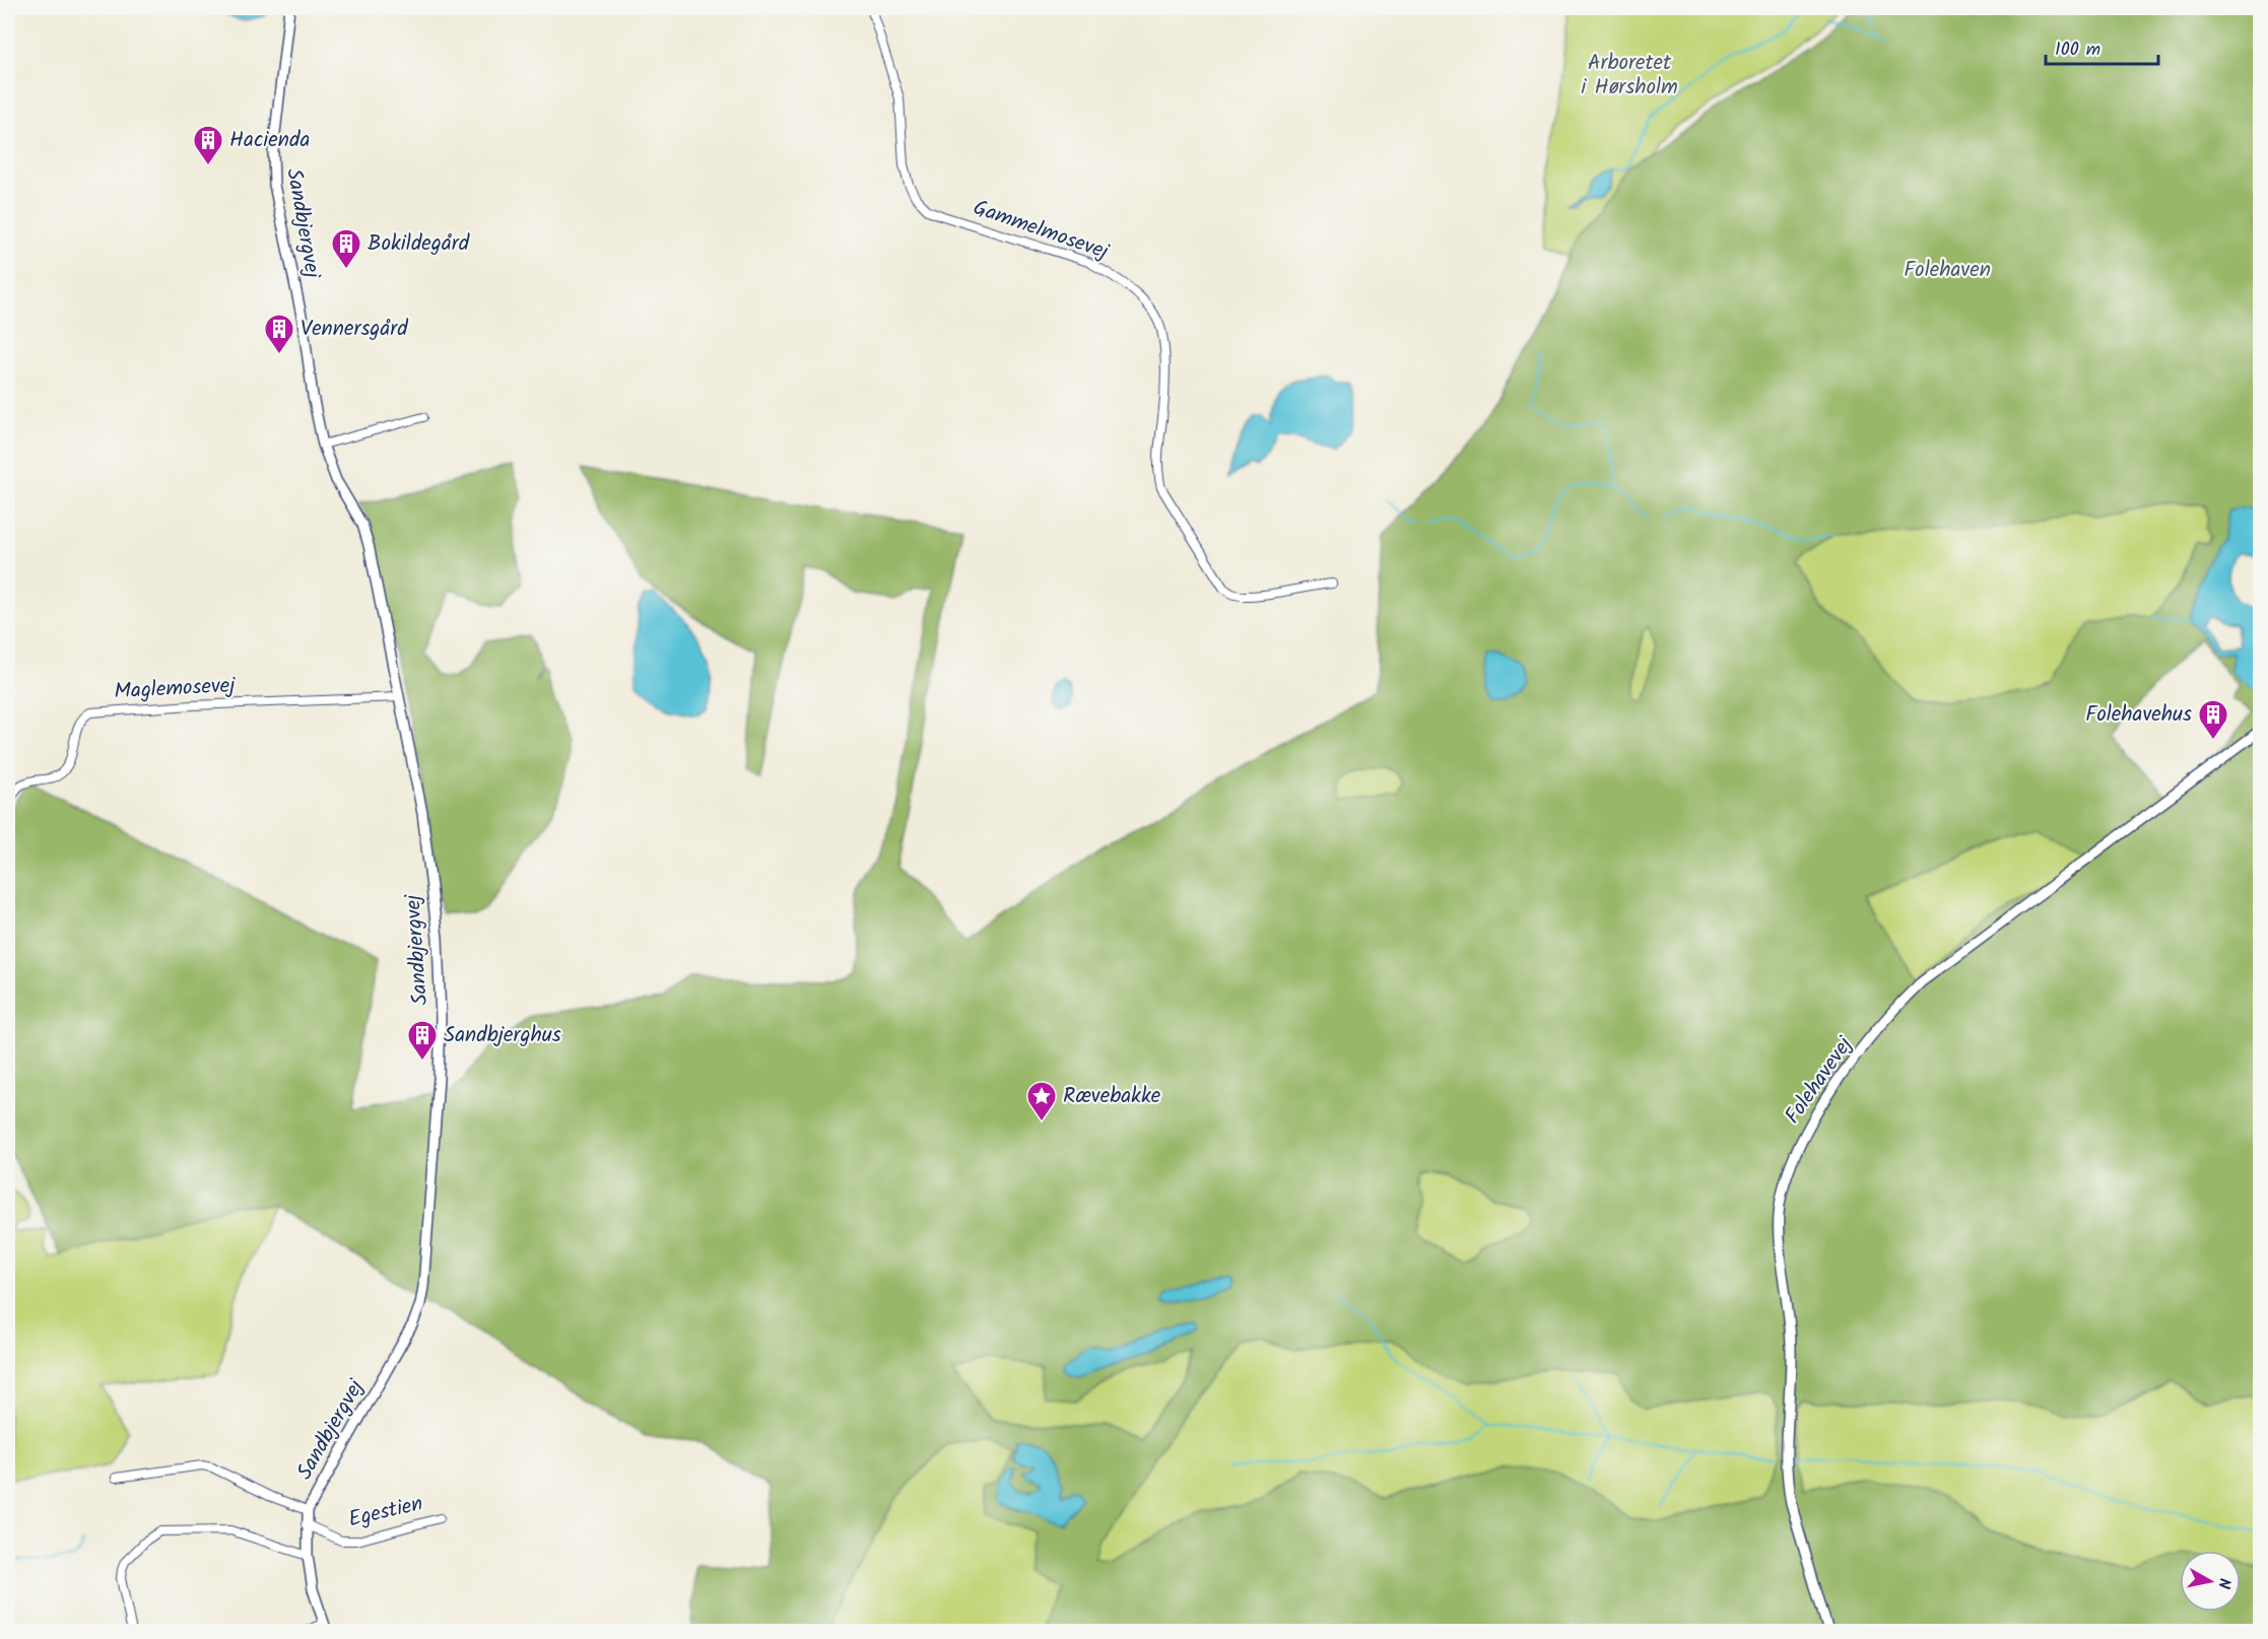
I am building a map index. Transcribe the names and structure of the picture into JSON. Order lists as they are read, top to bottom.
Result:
{
  "streets": {
    "street": [
      "Sandbjergvej",
      "Gammelmosevej",
      "Maglemosevej",
      "Folehavevej",
      "Egestien"
    ]
  },
  "crossings": [
    ["Sandbjergvej", "Maglemosevej"],
    ["Sandbjergvej", "Egestien"]
  ],
  "parks": ["Arboretet i Hørsholm", "Folehaven"],
  "places": {
    "building": [
      "Hacienda",
      "Bokildegård",
      "Vennersgård",
      "Folehavehus",
      "Sandbjerghus"
    ],
    "place": ["Rævebakke"]
  },
  "scale_bar": "100 m",
  "north": "right"
}
